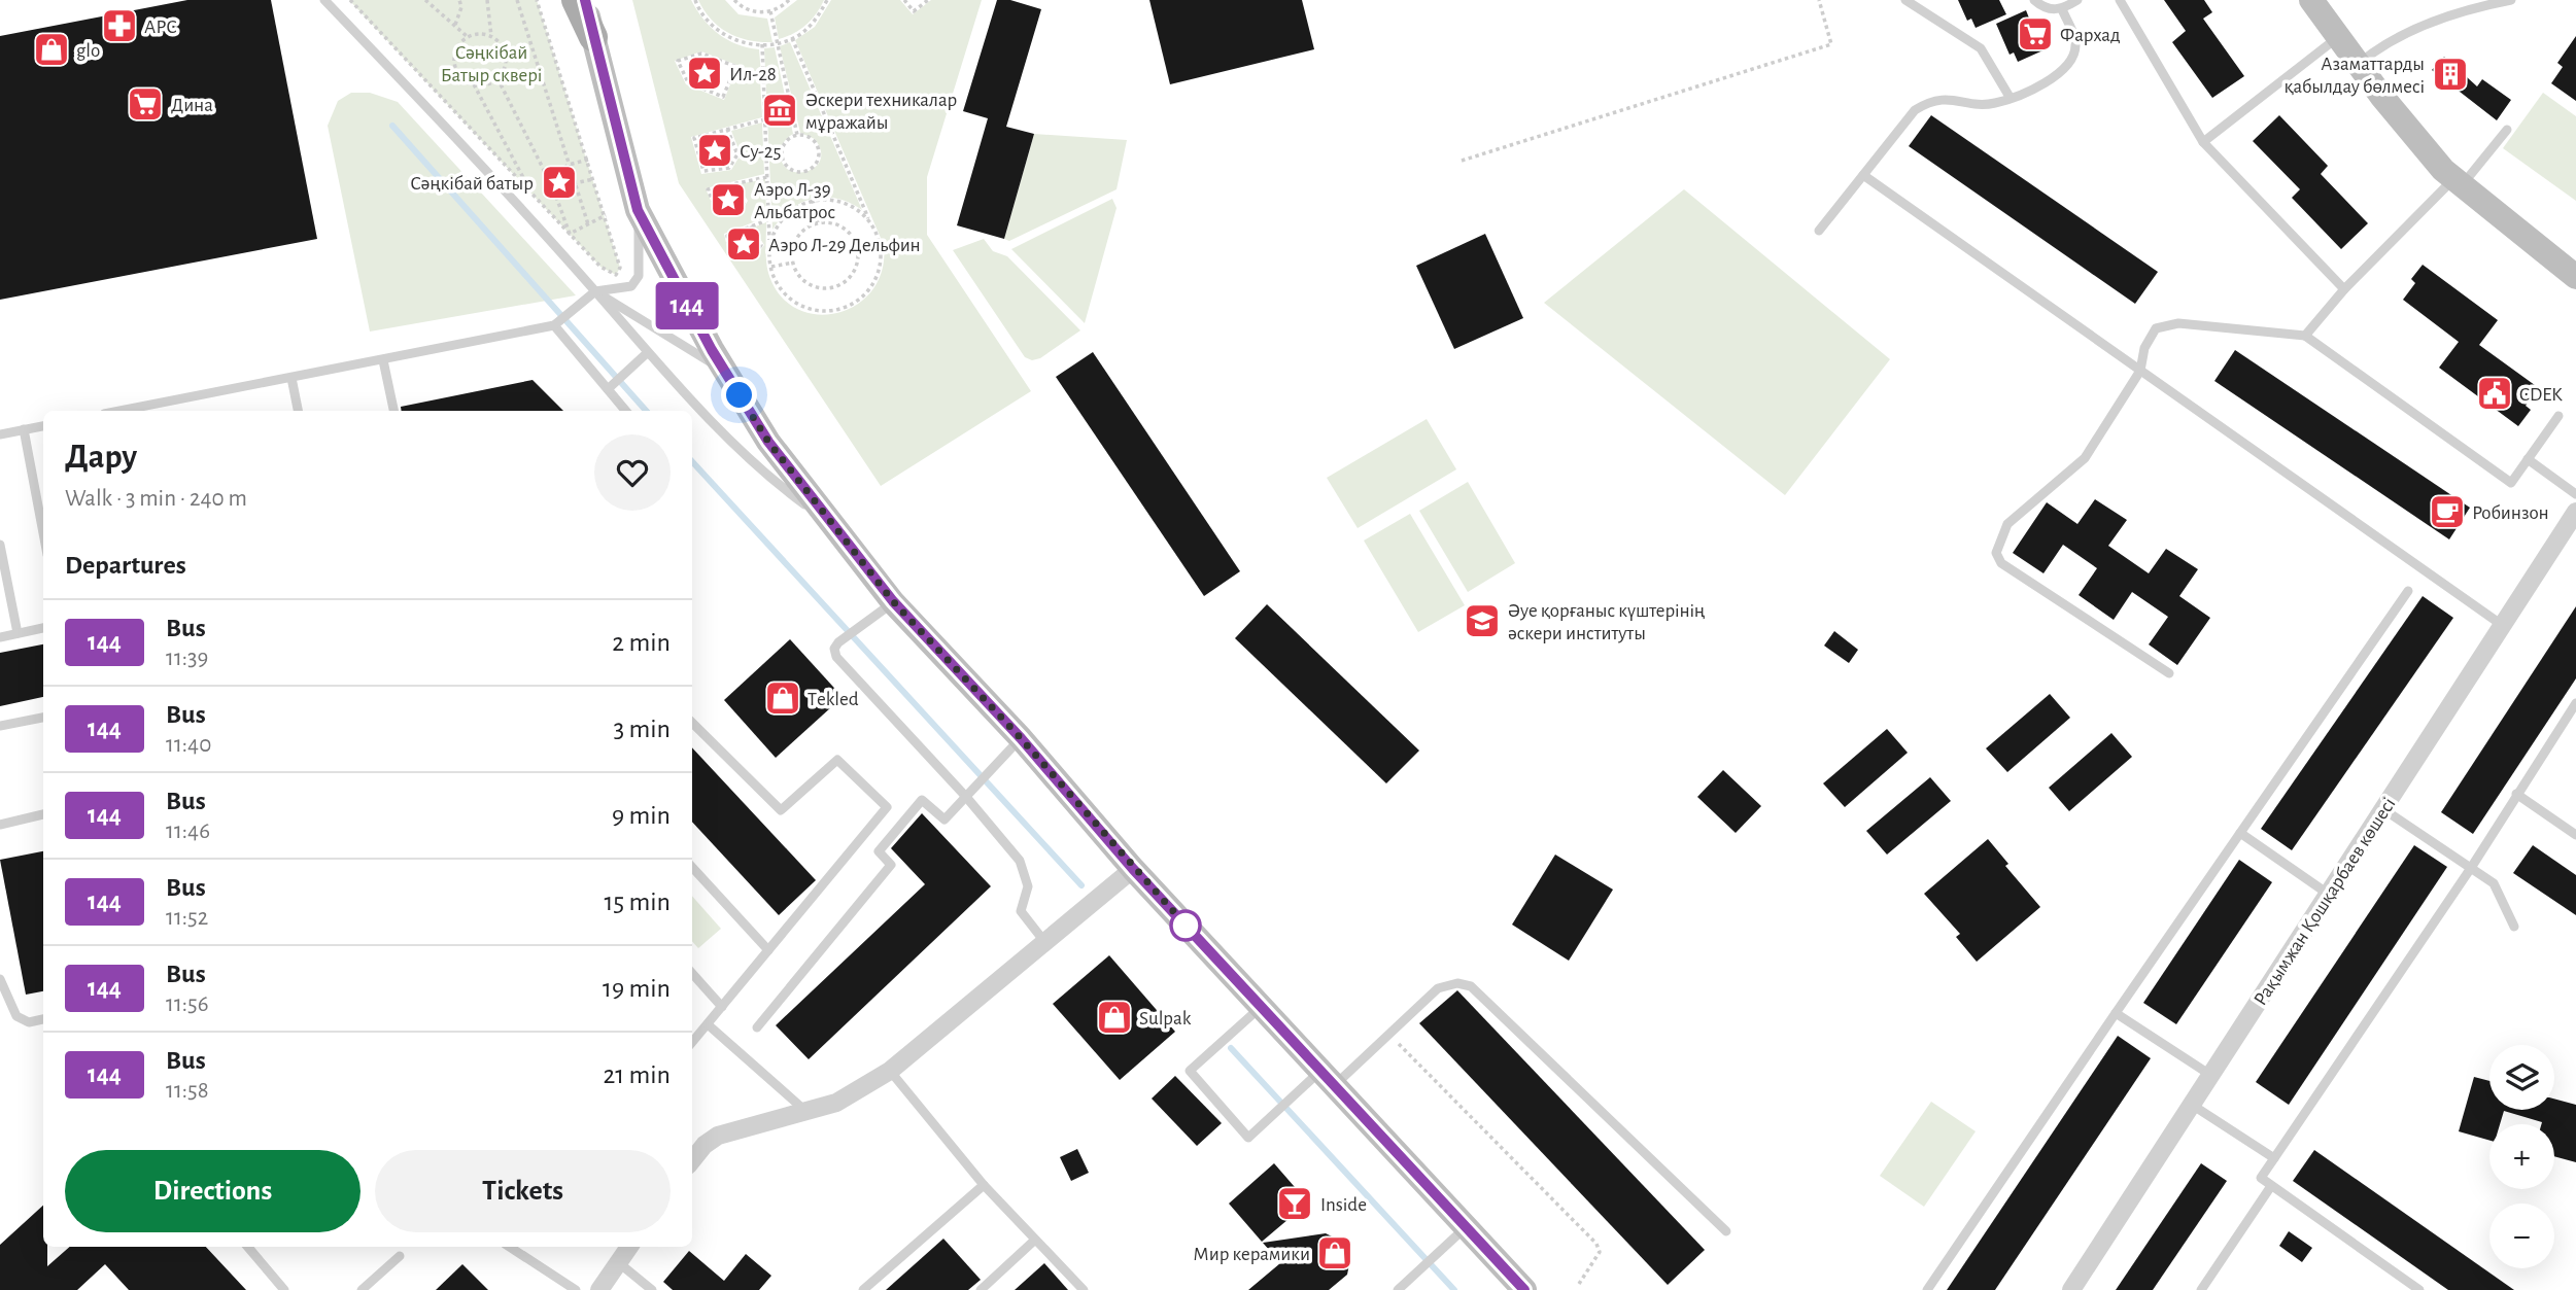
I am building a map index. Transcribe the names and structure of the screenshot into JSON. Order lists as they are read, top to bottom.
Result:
{
  "streets": {
    "street": ["Рақымжан Қошқарбаев көшесі"]
  },
  "parks": ["Сәңкібай Батыр сквері"],
  "places": {
    "pharmacy": ["АРС"],
    "supermarket": ["Фархад", "Дина"],
    "shop": [
      "glo",
      "Тekled",
      "Sulpak",
      "Мир керамики"
    ],
    "place": [
      "Ил-28",
      "Су-25",
      "Сәңкібай батыр",
      "Аэро Л-39 Альбатрос",
      "Аэро Л-29 Дельфин"
    ],
    "building": ["Азаматтарды қабылдау бөлмесі"],
    "museum": ["Әскери техникалар мұражайы"],
    "public building": ["CDEK"],
    "cafe": ["Робинзон"],
    "school or university": ["Әуе қорғаныс күштерінің әскери институты"],
    "bar": ["Inside"]
  },
  "lines": ["bus line 144"],
  "page": {
    "on_map": "144",
    "heading": [
      ["Дару", "Walk · 3 min · 240 m"],
      "Departures"
    ],
    "list": [
      {
        "mark": "144",
        "name": "Bus",
        "note": "11:39",
        "value": "2 min"
      },
      {
        "mark": "144",
        "name": "Bus",
        "note": "11:40",
        "value": "3 min"
      },
      {
        "mark": "144",
        "name": "Bus",
        "note": "11:46",
        "value": "9 min"
      },
      {
        "mark": "144",
        "name": "Bus",
        "note": "11:52",
        "value": "15 min"
      },
      {
        "mark": "144",
        "name": "Bus",
        "note": "11:56",
        "value": "19 min"
      },
      {
        "mark": "144",
        "name": "Bus",
        "note": "11:58",
        "value": "21 min"
      }
    ],
    "map_buttons": ["+", "−"],
    "buttons": ["Directions", "Tickets"]
  }
}
